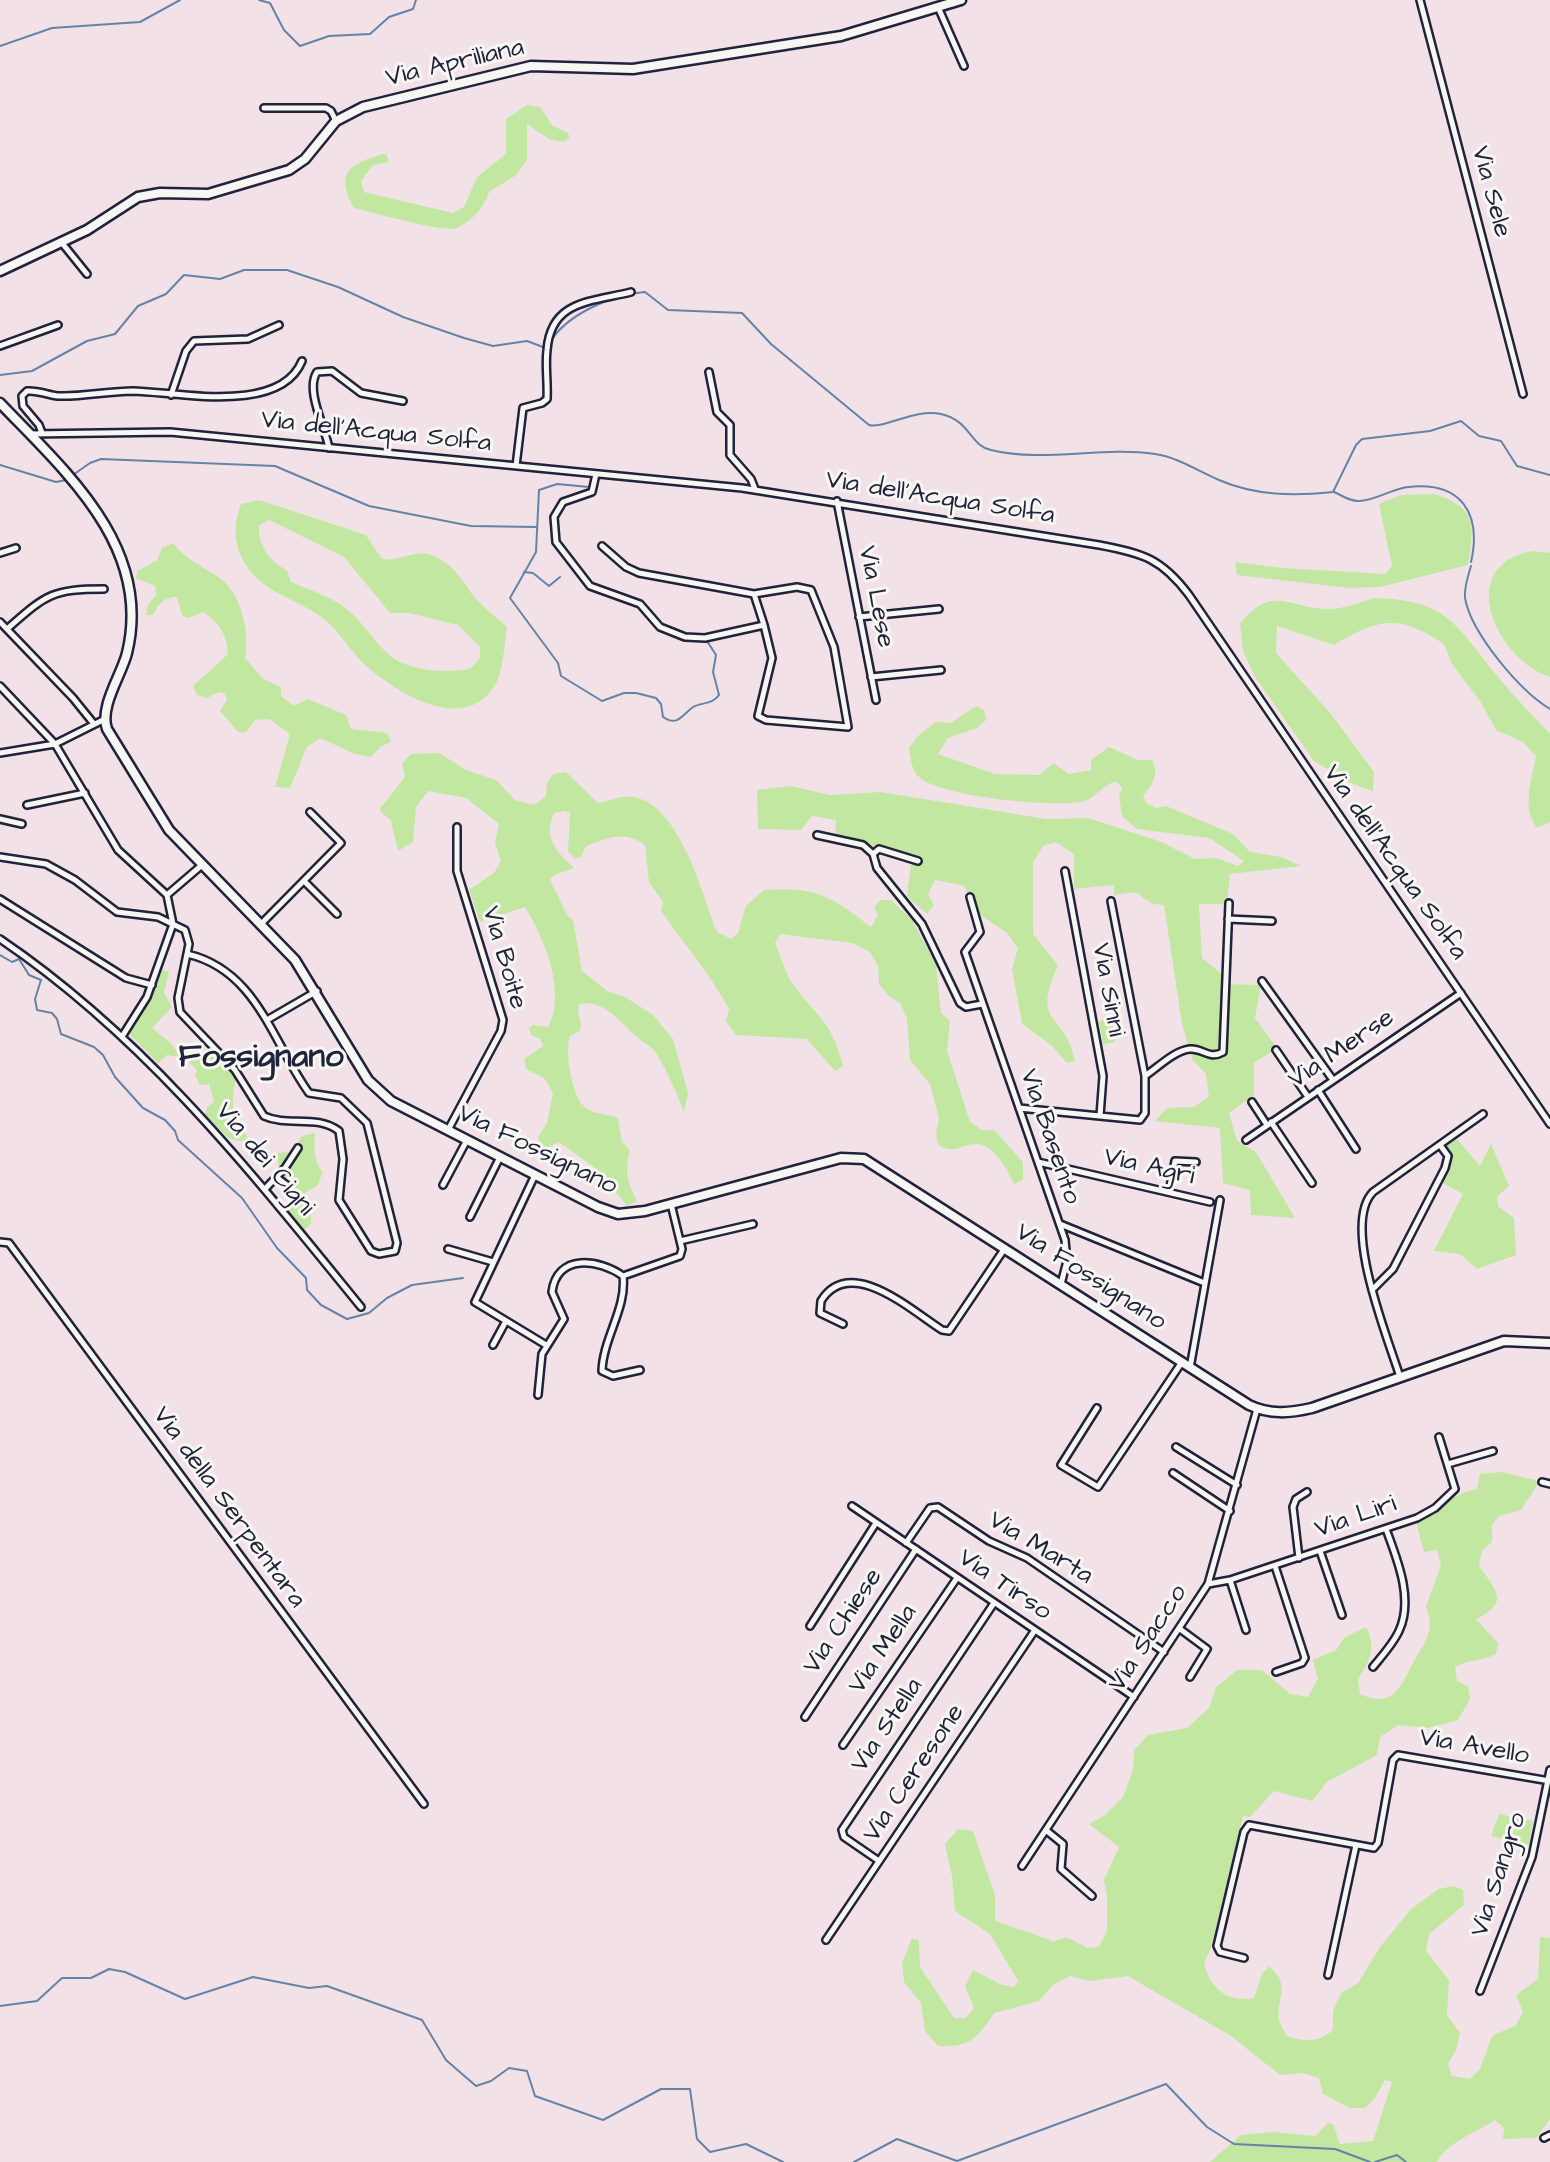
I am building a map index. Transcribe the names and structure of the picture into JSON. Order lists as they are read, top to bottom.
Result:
{
  "streets": {
    "street": [
      "Via Apriliana",
      "Via Sele",
      "Via dell'Acqua Solfa",
      "Via Lese",
      "Via Boite",
      "Via Sinni",
      "Via Merse",
      "Via Basento",
      "Via Fossignano",
      "Via dei Cigni",
      "Via Agri",
      "Via della Serpentara",
      "Via Liri",
      "Via Marta",
      "Via Tirso",
      "Via Chiese",
      "Via Sacco",
      "Via Mella",
      "Via Stella",
      "Via Avello",
      "Via Ceresone",
      "Via Sangro"
    ]
  },
  "crossings": [
    ["Via dell'Acqua Solfa", "Via Lese"],
    ["Via dell'Acqua Solfa", "Via Merse"],
    ["Via Boite", "Via Fossignano"],
    ["Via Basento", "Via Fossignano"],
    ["Via Basento", "Via Agri"],
    ["Via Fossignano", "Via Sacco"],
    ["Via Liri", "Via Sacco"],
    ["Via Marta", "Via Tirso"],
    ["Via Marta", "Via Sacco"],
    ["Via Tirso", "Via Chiese"],
    ["Via Tirso", "Via Sacco"],
    ["Via Tirso", "Via Mella"],
    ["Via Tirso", "Via Stella"],
    ["Via Tirso", "Via Ceresone"],
    ["Via Stella", "Via Ceresone"],
    ["Via Avello", "Via Sangro"]
  ],
  "districts": ["Fossignano"]
}
